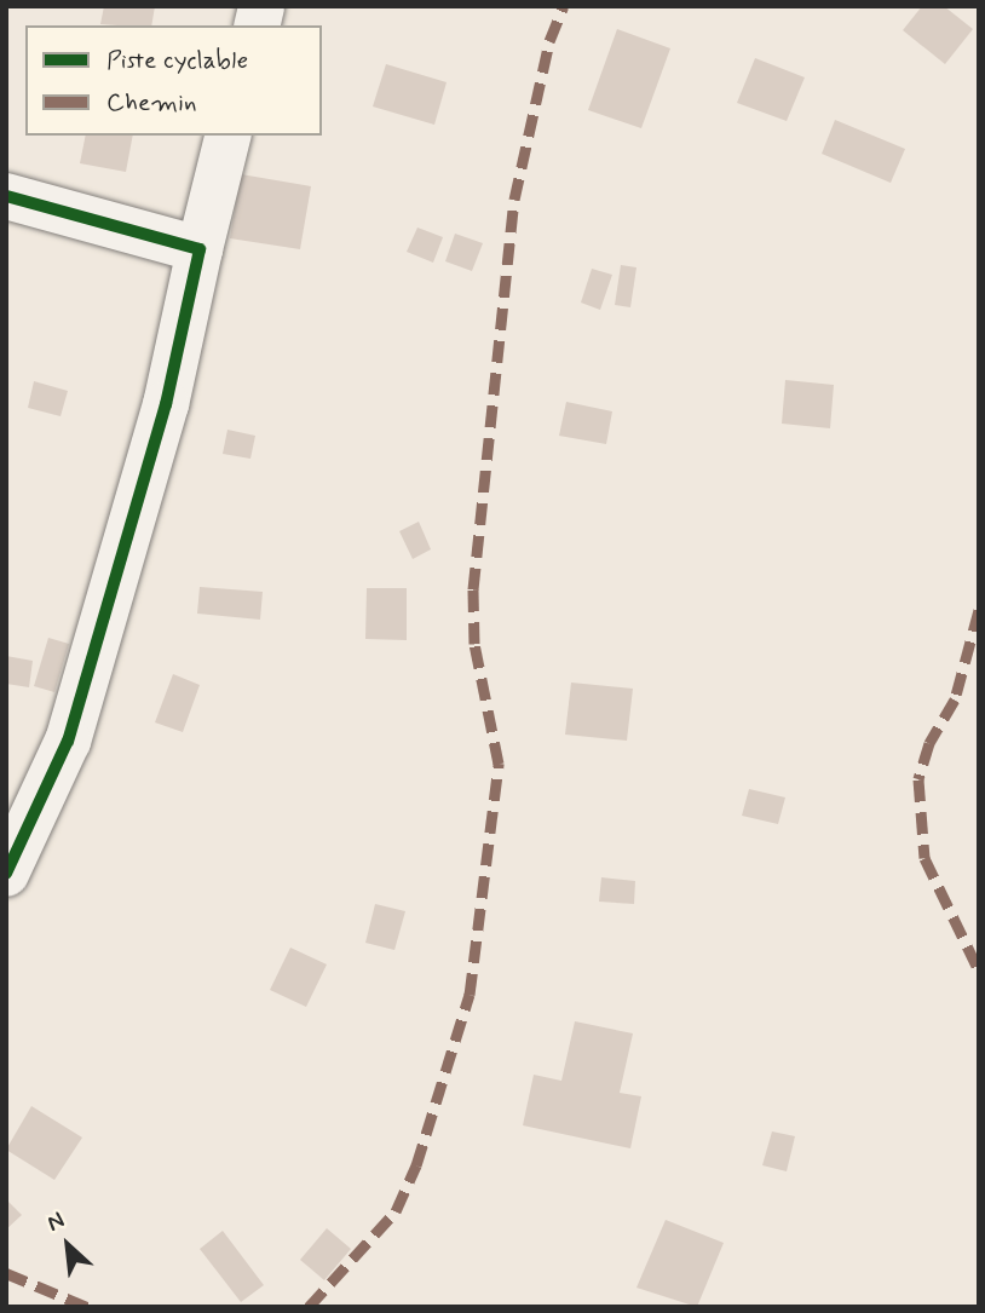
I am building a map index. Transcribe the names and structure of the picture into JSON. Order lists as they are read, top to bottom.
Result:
{
  "legend": ["Piste cyclable", "Chemin"],
  "north": "top left"
}
